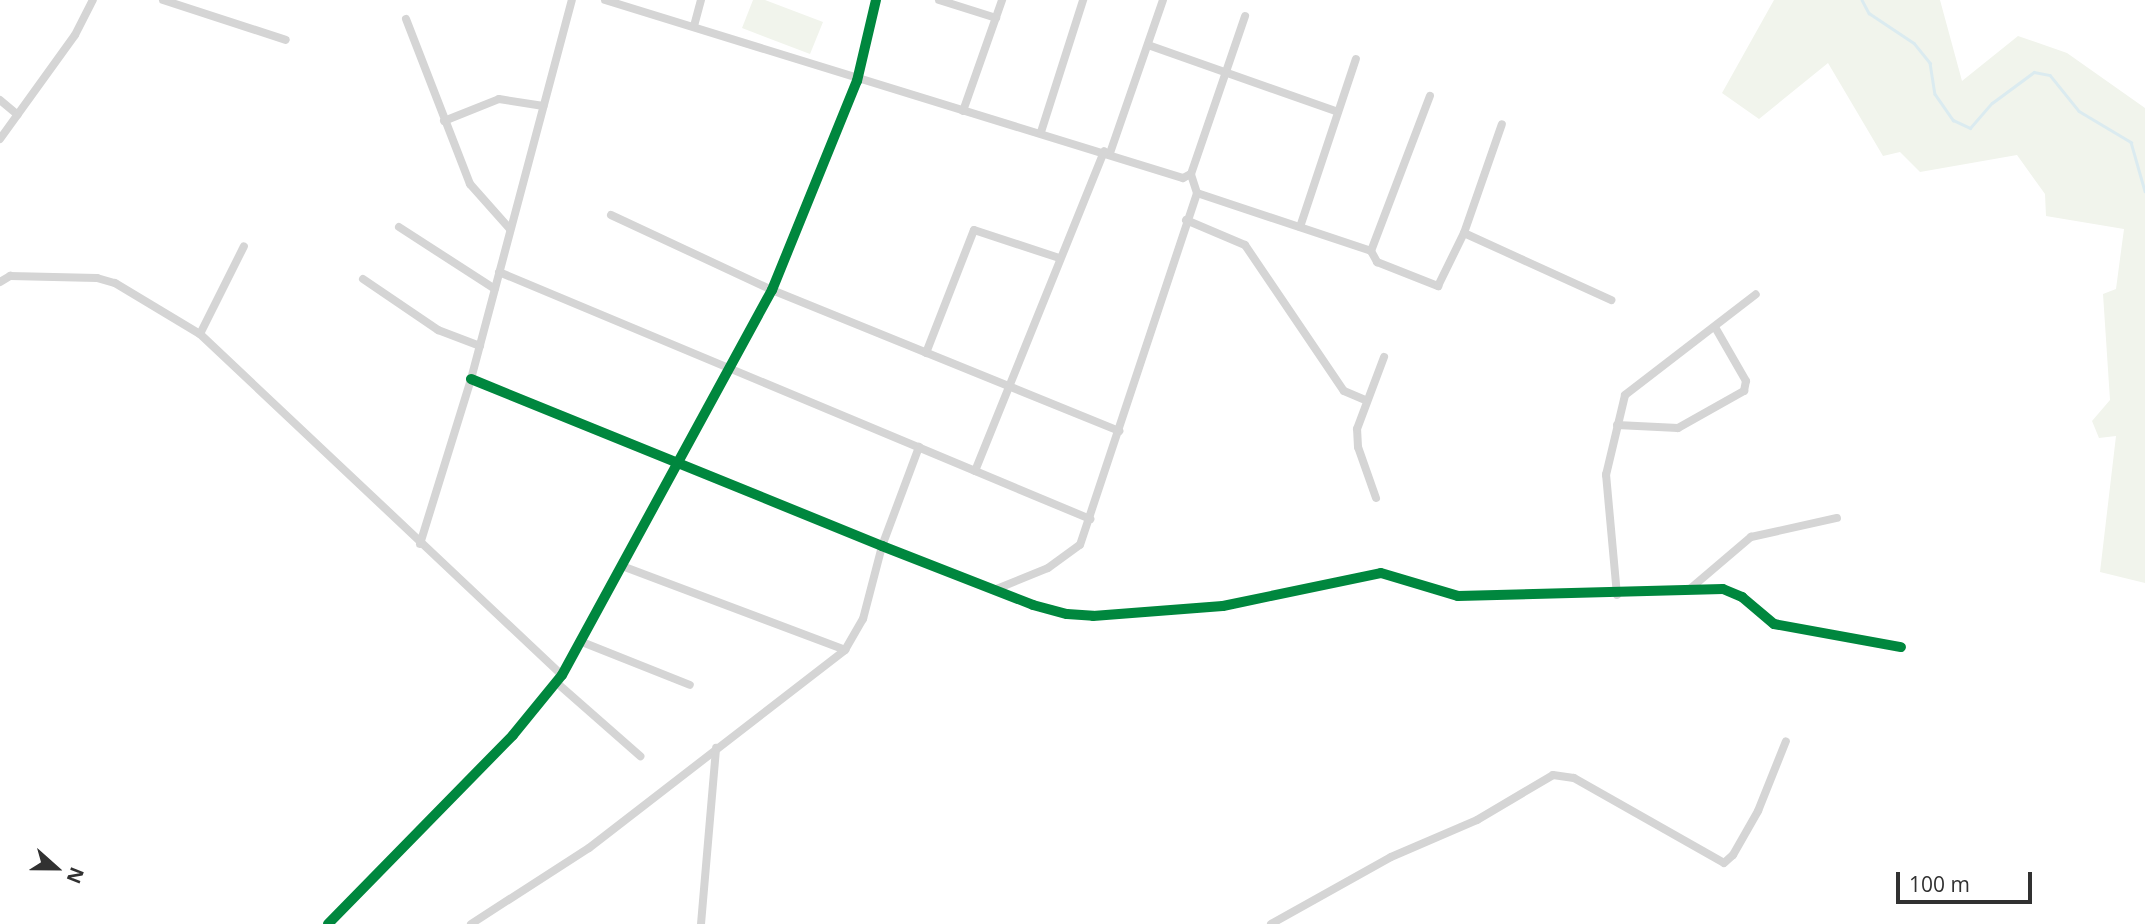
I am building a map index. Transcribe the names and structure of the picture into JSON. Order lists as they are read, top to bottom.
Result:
{
  "scale_bar": "100 m",
  "north": "right"
}
